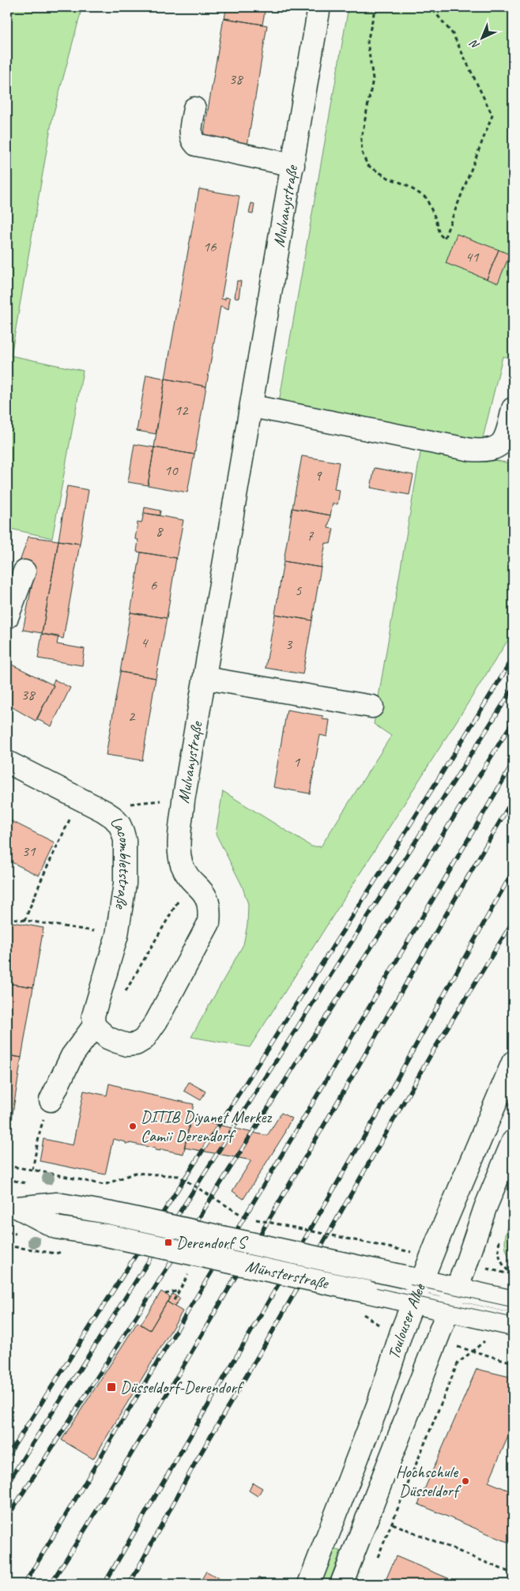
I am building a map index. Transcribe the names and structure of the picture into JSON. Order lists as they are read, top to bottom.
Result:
{
  "streets": {
    "main road": [
      "Mulvanystraße",
      "Lacombletstraße",
      "Münsterstraße",
      "Toulouser Allee"
    ]
  },
  "crossings": [
    ["Mulvanystraße", "Lacombletstraße"],
    ["Münsterstraße", "Toulouser Allee"]
  ],
  "places": {
    "other": ["DITIB Diyanet Merkez Camii Derendorf", "Hochschule Düsseldorf"],
    "transit": ["Derendorf S", "Düsseldorf-Derendorf"]
  },
  "house_numbers": [
    "38",
    "16",
    "41",
    "12",
    "10",
    "9",
    "8",
    "7",
    "6",
    "5",
    "4",
    "3",
    "38",
    "2",
    "1",
    "31"
  ],
  "north": "bottom left"
}
